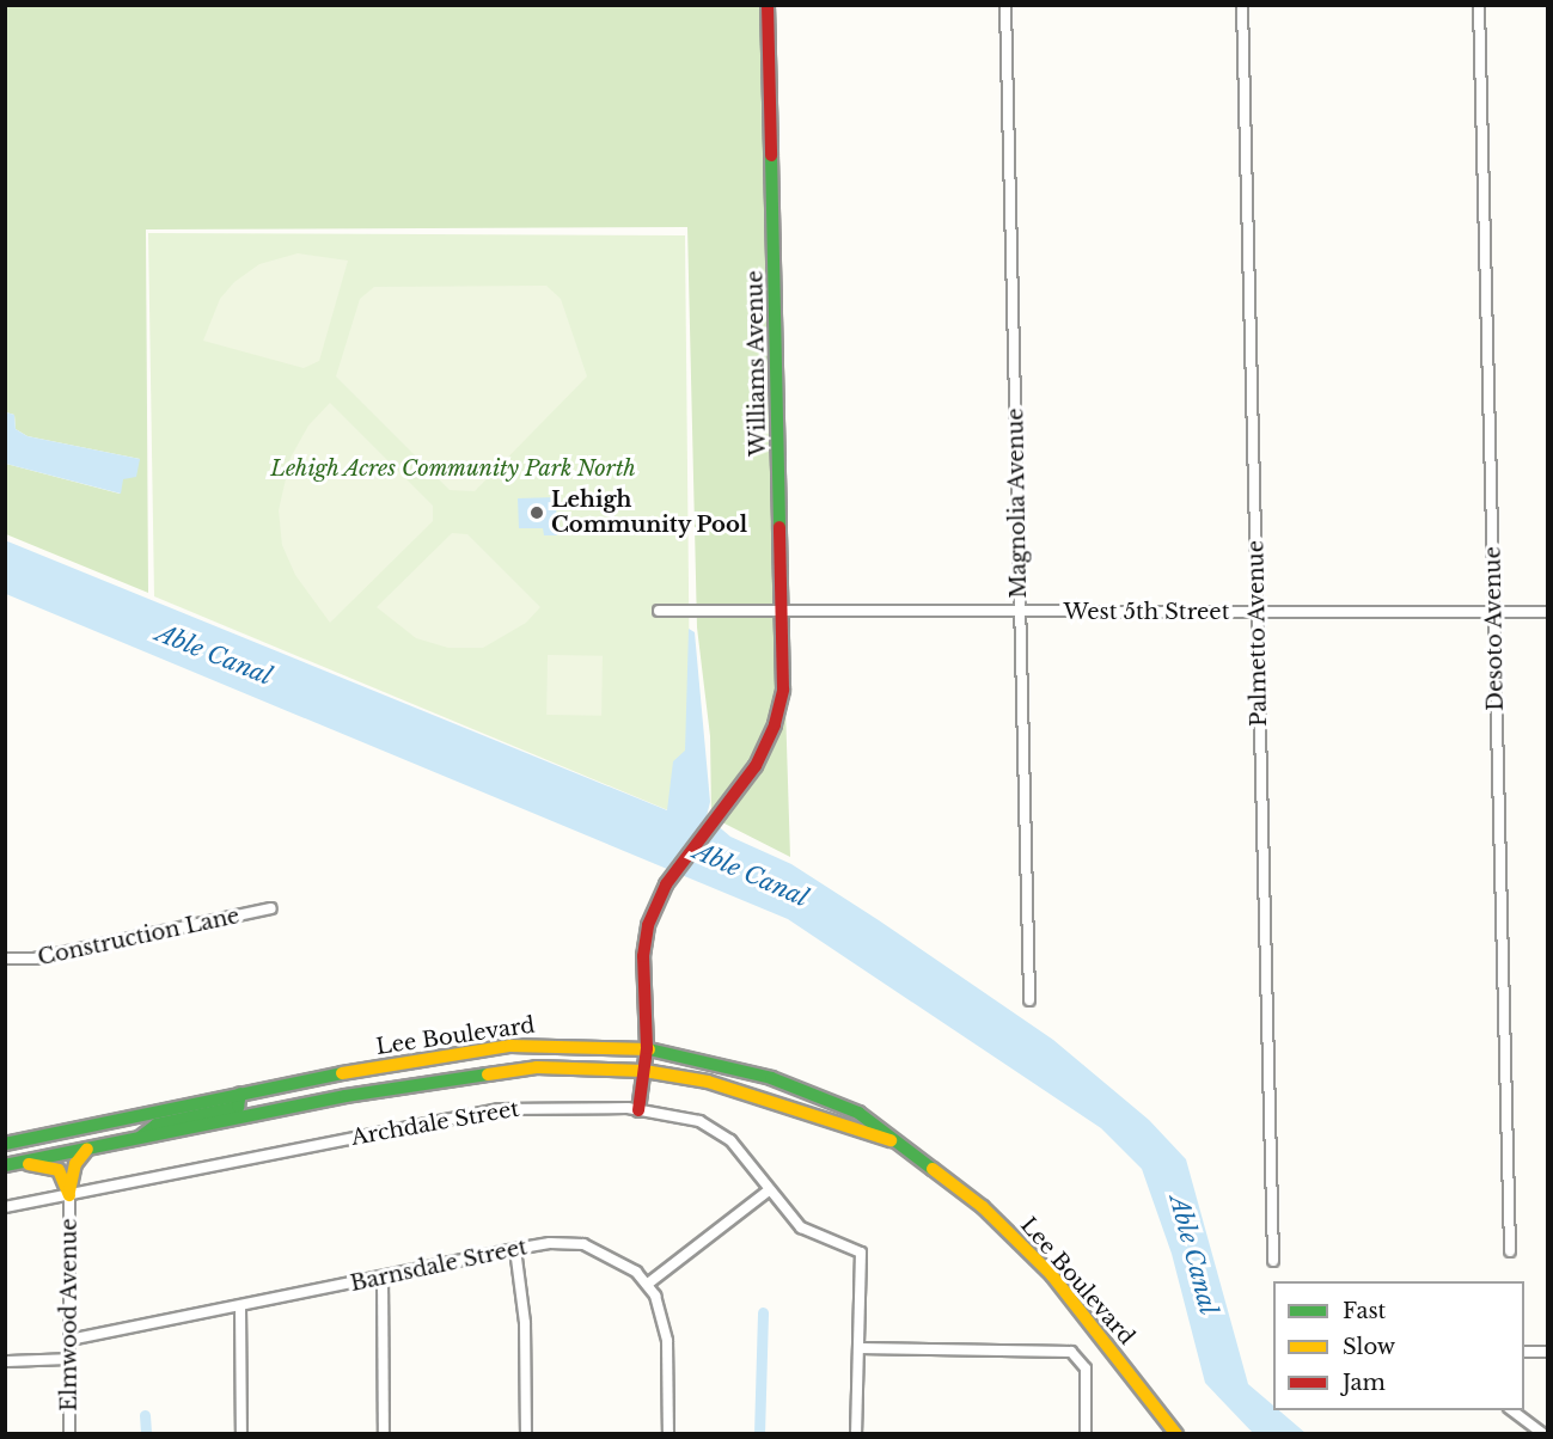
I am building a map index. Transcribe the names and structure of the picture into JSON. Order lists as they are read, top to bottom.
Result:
{
  "streets": {
    "main road": ["Williams Avenue", "Lee Boulevard"],
    "street": [
      "Magnolia Avenue",
      "West 5th Street",
      "Desoto Avenue",
      "Palmetto Avenue",
      "Construction Lane",
      "Archdale Street",
      "Barnsdale Street",
      "Elmwood Avenue"
    ]
  },
  "crossings": [
    ["Williams Avenue", "West 5th Street"],
    ["Williams Avenue", "Lee Boulevard"],
    ["Williams Avenue", "Archdale Street"],
    ["Magnolia Avenue", "West 5th Street"],
    ["West 5th Street", "Desoto Avenue"],
    ["West 5th Street", "Palmetto Avenue"],
    ["Archdale Street", "Elmwood Avenue"],
    ["Barnsdale Street", "Elmwood Avenue"]
  ],
  "water": ["Able Canal"],
  "parks": ["Lehigh Acres Community Park North"],
  "places": ["Lehigh Community Pool"],
  "legend": ["Fast", "Slow", "Jam"]
}
